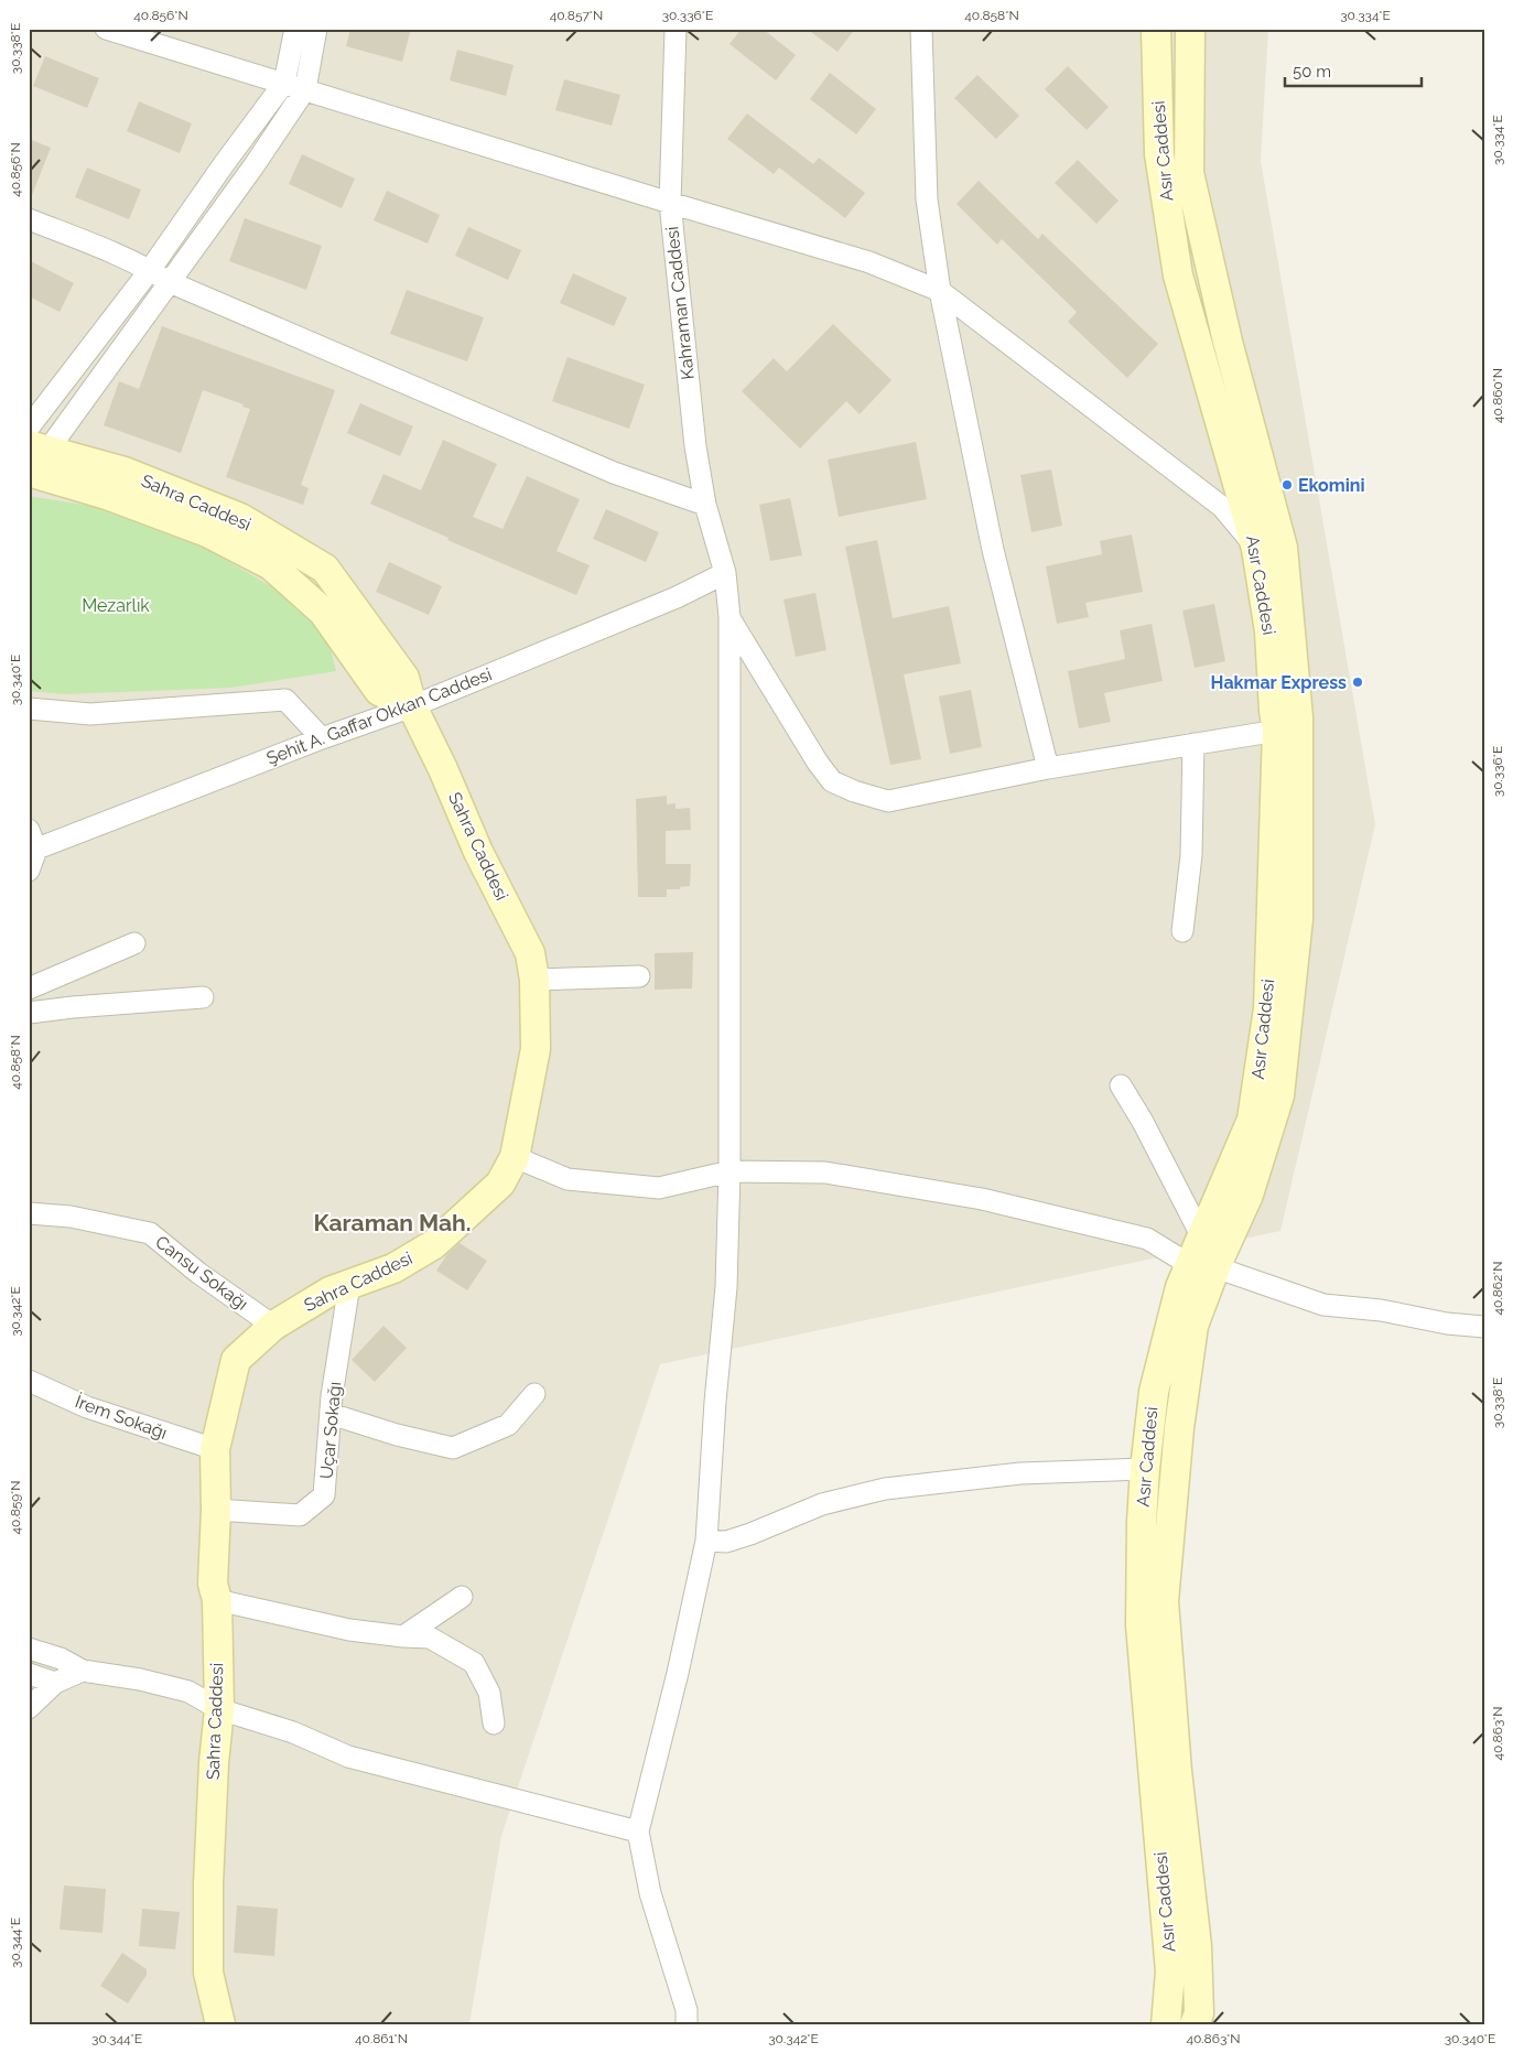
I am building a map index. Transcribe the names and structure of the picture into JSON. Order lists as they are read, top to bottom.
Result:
{
  "streets": {
    "street": [
      "Asır Caddesi",
      "Kahraman Caddesi",
      "Sahra Caddesi",
      "Şehit A. Gaffar Okkan Caddesi",
      "Cansu Sokağı",
      "İrem Sokağı",
      "Uçar Sokağı"
    ]
  },
  "crossings": [
    ["Kahraman Caddesi", "Şehit A. Gaffar Okkan Caddesi"],
    ["Sahra Caddesi", "Şehit A. Gaffar Okkan Caddesi"],
    ["Sahra Caddesi", "Cansu Sokağı"],
    ["Sahra Caddesi", "İrem Sokağı"],
    ["Sahra Caddesi", "Uçar Sokağı"]
  ],
  "districts": ["Karaman Mah."],
  "parks": ["Mezarlık"],
  "places": ["Ekomini", "Hakmar Express"],
  "scale_bar": "50 m",
  "coordinates": [
    "40.856°N",
    "40.857°N",
    "30.336°E",
    "40.858°N",
    "30.334°E",
    "30.338°E",
    "40.860°N",
    "30.340°E",
    "40.862°N",
    "30.342°E",
    "40.859°N",
    "40.863°N",
    "30.344°E",
    "40.861°N"
  ]
}
